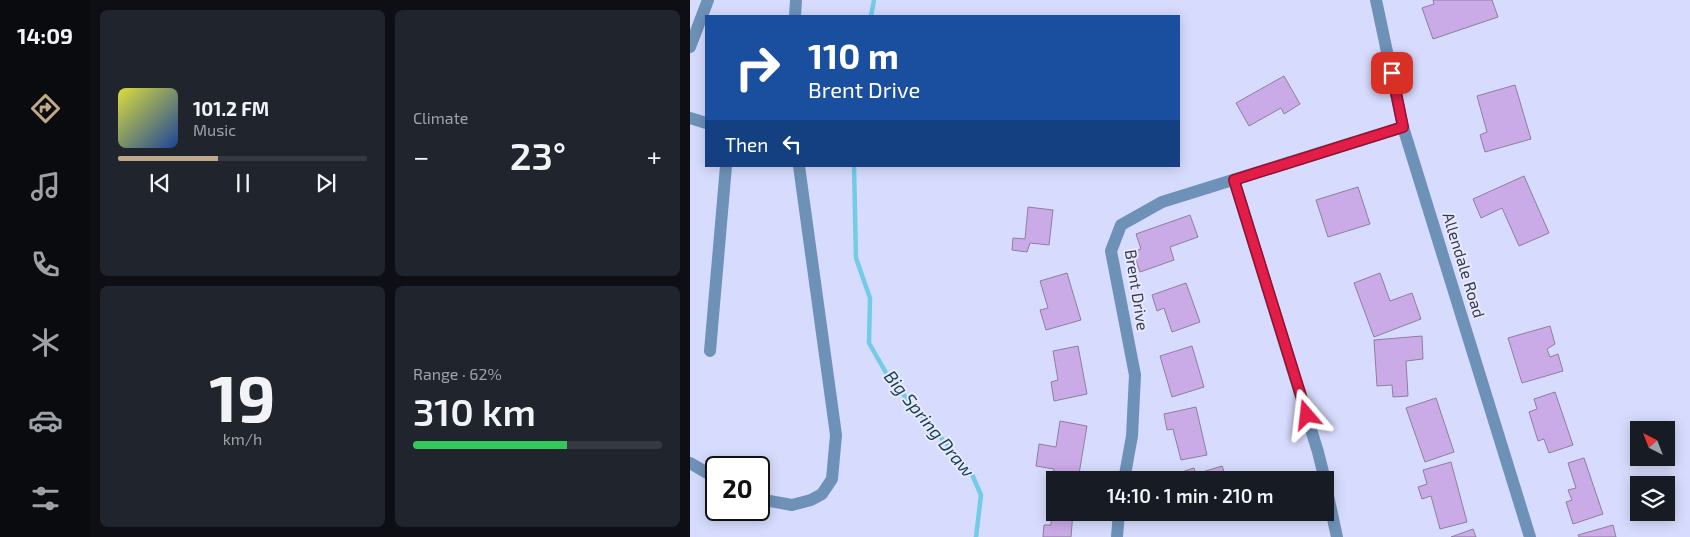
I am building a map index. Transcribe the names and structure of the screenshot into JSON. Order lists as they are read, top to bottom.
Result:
{
  "streets": {
    "street": ["Allendale Road", "Brent Drive"]
  },
  "crossings": [
    ["Allendale Road", "Brent Drive"]
  ],
  "water": ["Big Spring Draw"],
  "north": "top left",
  "page": {
    "tabs": "14:09",
    "tile": [
      "Climate",
      ["19", "km/h"],
      ["Range · 62%", "310 km"]
    ],
    "turn": ["110 m", "Brent Drive"],
    "song": ["101.2 FM", "Music"],
    "then": "Then",
    "heat": ["−", "23°", "+"],
    "limit": "20",
    "trip": "14:10 · 1 min · 210 m"
  }
}
